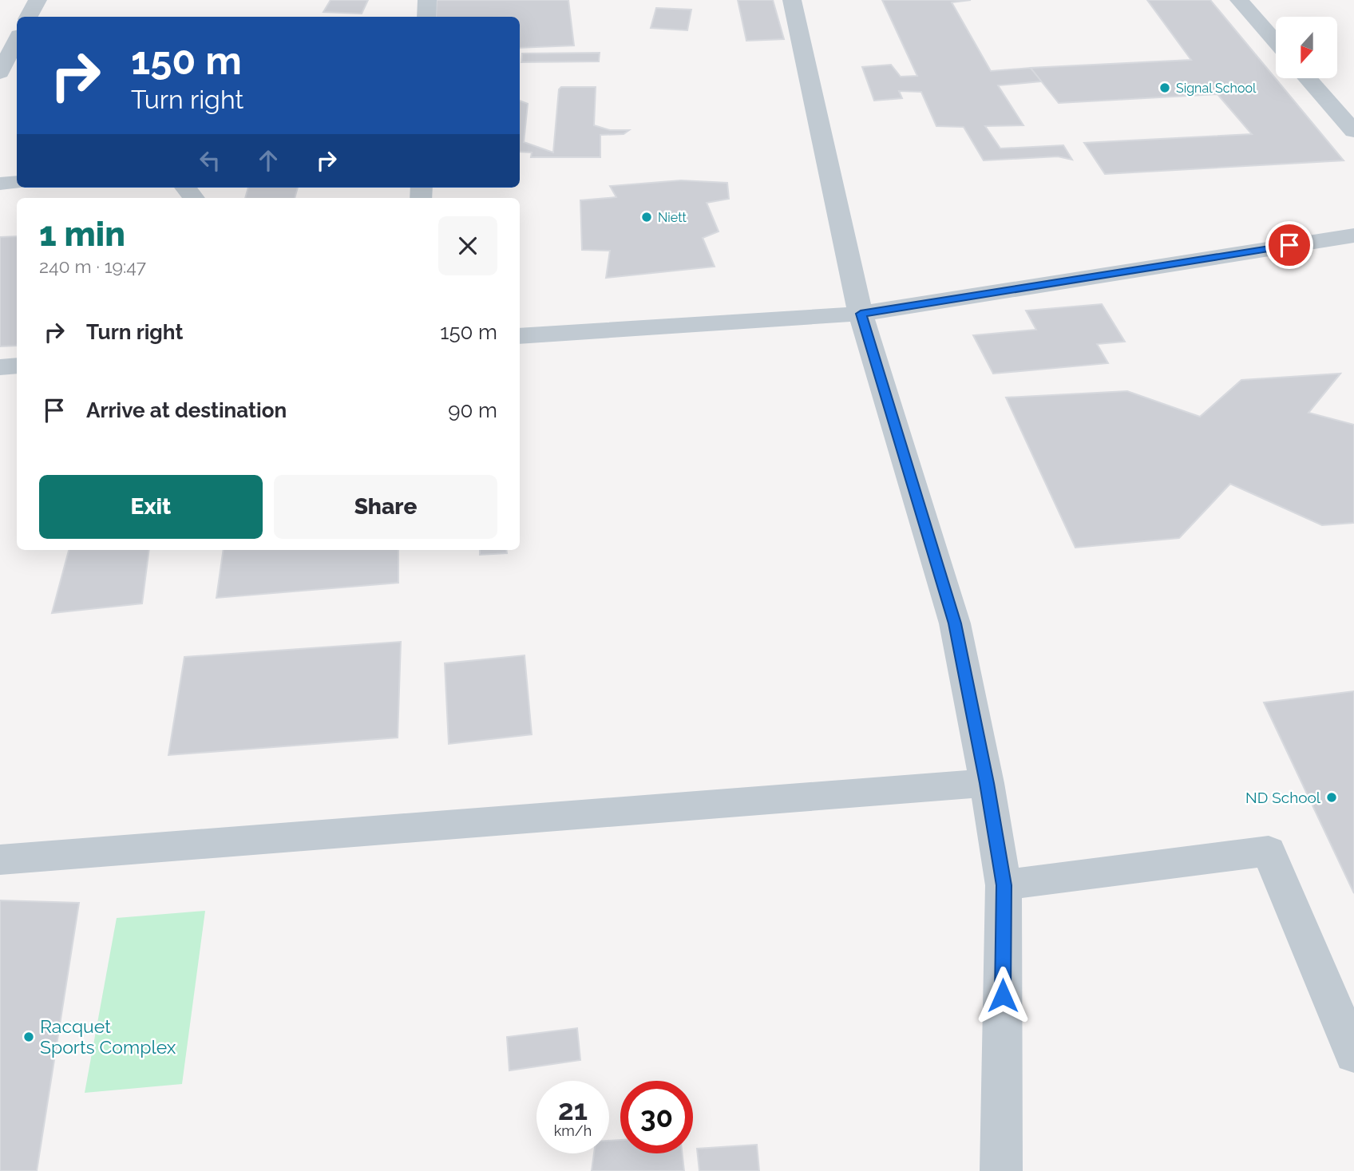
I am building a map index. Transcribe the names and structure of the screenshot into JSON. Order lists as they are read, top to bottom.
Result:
{
  "places": [
    "Signal School",
    "Niett",
    "ND School",
    "Racquet Sports Complex"
  ],
  "north": "bottom",
  "page": {
    "turn": ["150 m", "Turn right"],
    "heading": ["1 min", "240 m · 19:47"],
    "list": [
      {
        "name": "Turn right",
        "value": "150 m"
      },
      {
        "name": "Arrive at destination",
        "value": "90 m"
      }
    ],
    "buttons": ["Exit", "Share"],
    "speed": "21 km/h",
    "limit": "30"
  }
}
